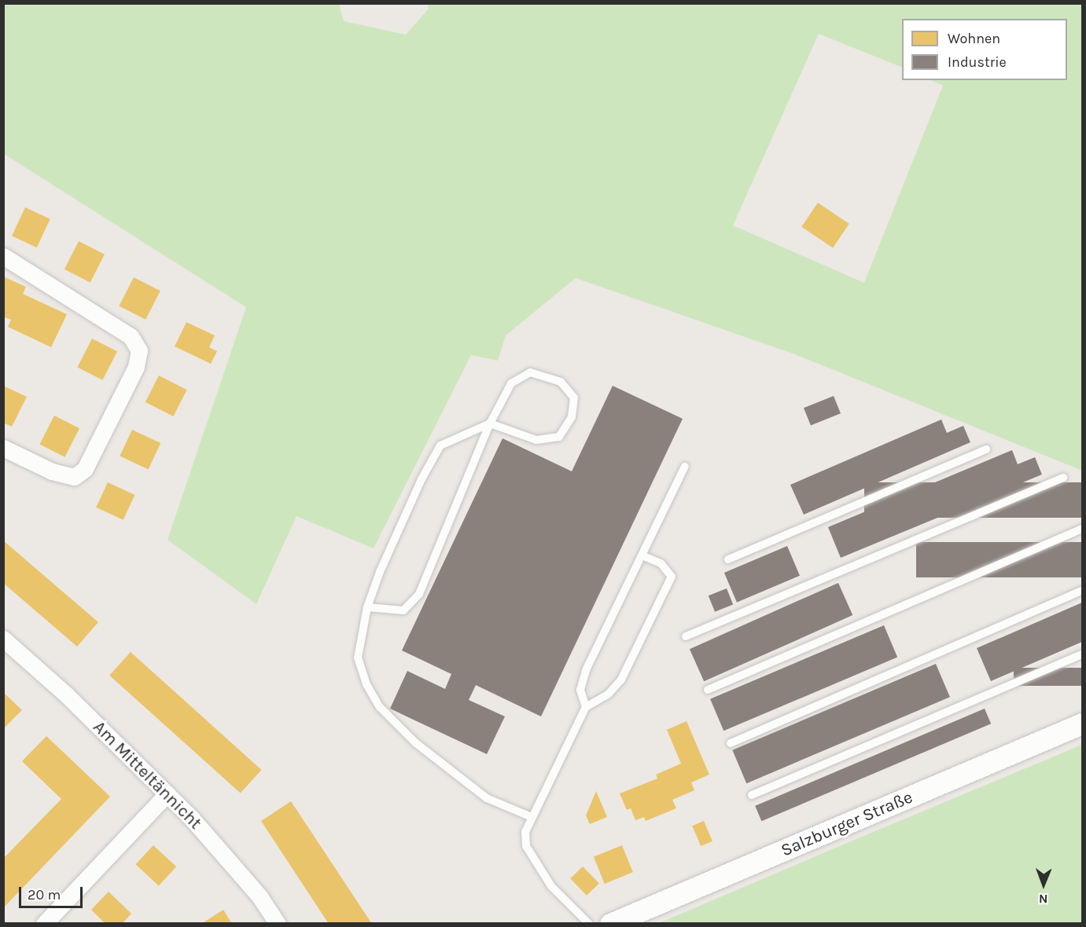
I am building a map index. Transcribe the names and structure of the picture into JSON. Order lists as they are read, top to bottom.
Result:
{
  "streets": {
    "street": ["Am Mitteltännicht", "Salzburger Straße"]
  },
  "legend": ["Wohnen", "Industrie"],
  "scale_bar": "20 m",
  "north": "bottom"
}
